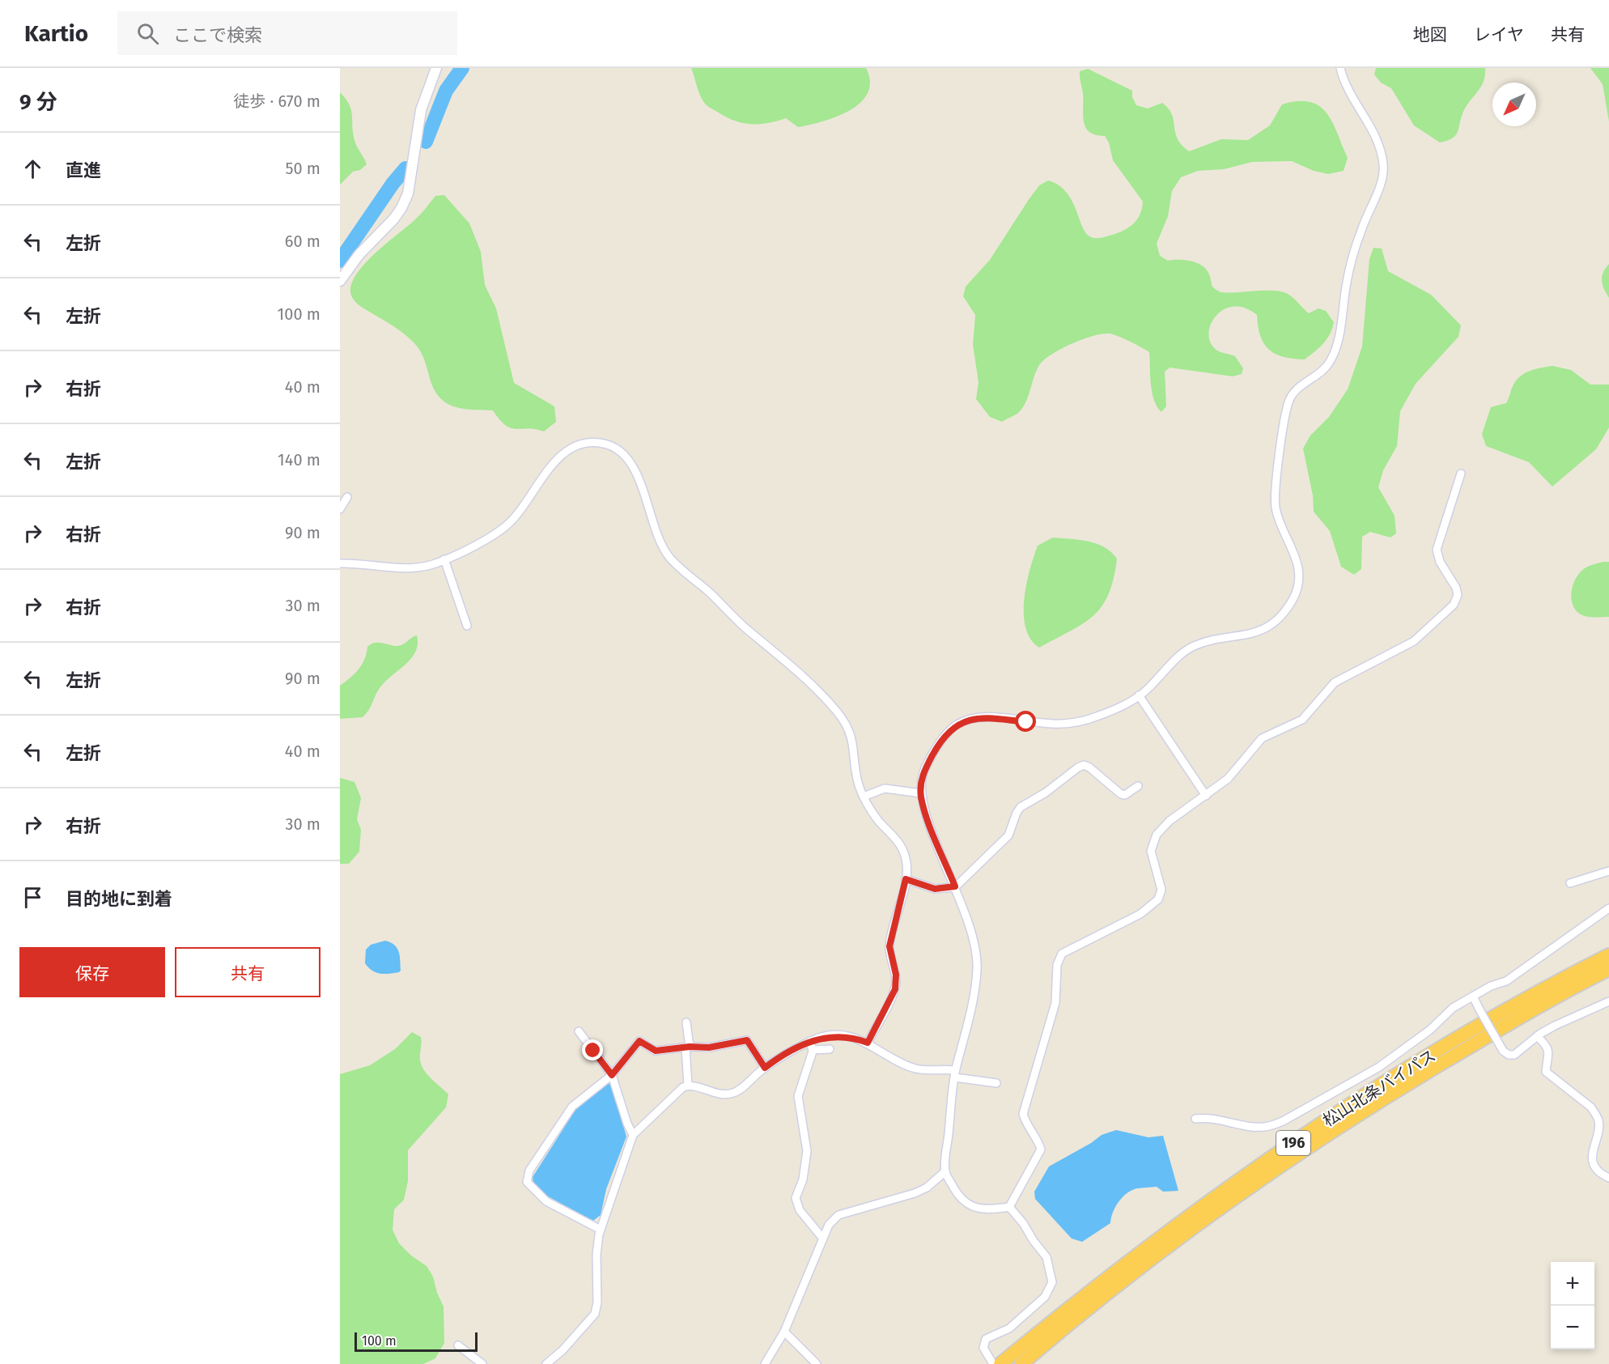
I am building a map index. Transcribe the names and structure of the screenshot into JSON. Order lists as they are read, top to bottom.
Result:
{
  "streets": {
    "highway": ["松山北条バイパス", "196"]
  },
  "scale_bar": "100 m",
  "north": "bottom left",
  "page": {
    "header": "Kartio",
    "search": "ここで検索",
    "nav": ["地図", "レイヤ", "共有"],
    "heading": ["9 分", "徒歩 · 670 m"],
    "list": [
      ["直進", "50 m"],
      ["左折", "60 m"],
      ["左折", "100 m"],
      ["右折", "40 m"],
      ["左折", "140 m"],
      ["右折", "90 m"],
      ["右折", "30 m"],
      ["左折", "90 m"],
      ["左折", "40 m"],
      ["右折", "30 m"],
      "目的地に到着"
    ],
    "buttons": ["保存", "共有"],
    "map_buttons": ["+", "−"],
    "scale": "100 m"
  }
}
